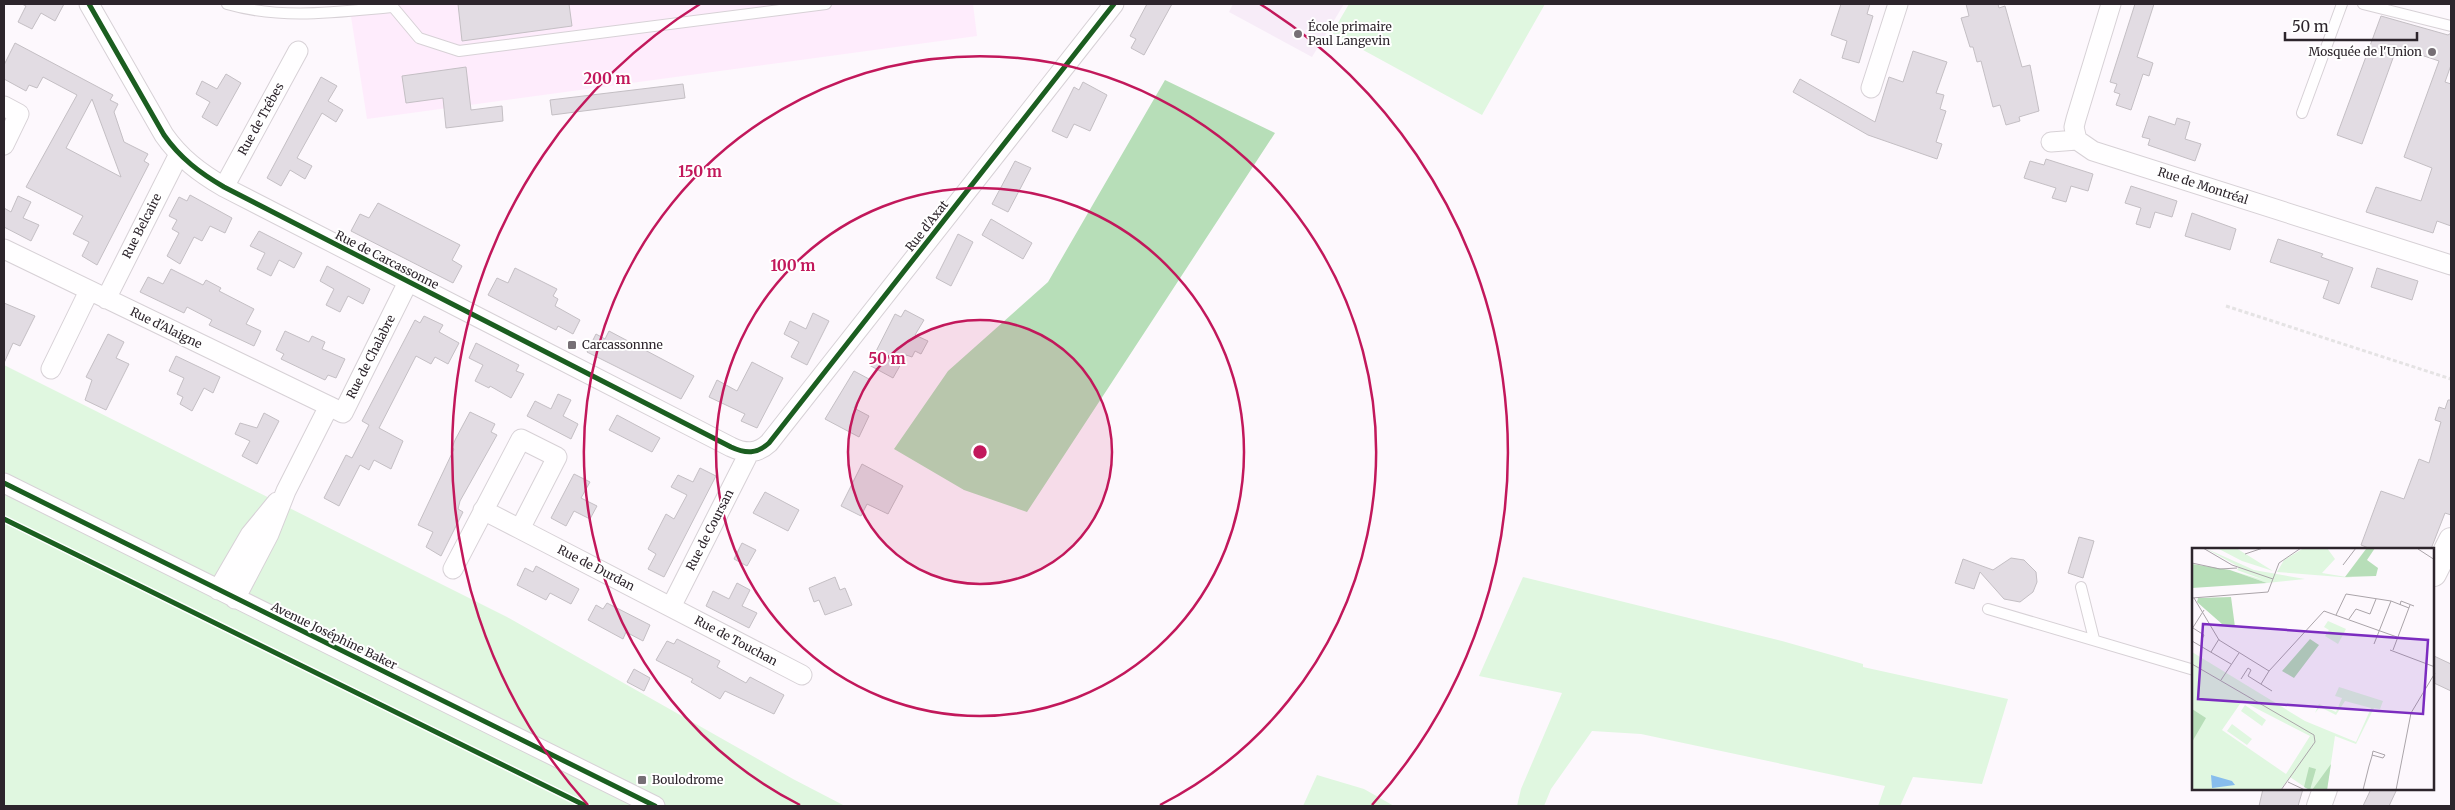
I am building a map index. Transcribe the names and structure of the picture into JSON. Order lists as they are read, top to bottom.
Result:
{
  "streets": {
    "street": [
      "Rue de Trébes",
      "Rue de Montréal",
      "Rue Belcaire",
      "Rue d'Axat",
      "Rue de Carcassonne",
      "Rue d'Alaigne",
      "Rue de Chalabre",
      "Rue de Coursan",
      "Rue de Durdan",
      "Avenue Joséphine Baker",
      "Rue de Touchan"
    ]
  },
  "crossings": [
    ["Rue de Trébes", "Rue de Carcassonne"],
    ["Rue Belcaire", "Rue de Carcassonne"],
    ["Rue Belcaire", "Rue d'Alaigne"],
    ["Rue d'Axat", "Rue de Carcassonne"],
    ["Rue d'Axat", "Rue de Coursan"],
    ["Rue de Carcassonne", "Rue de Chalabre"],
    ["Rue de Carcassonne", "Rue de Coursan"],
    ["Rue d'Alaigne", "Rue de Chalabre"],
    ["Rue de Chalabre", "Avenue Joséphine Baker"],
    ["Rue de Coursan", "Rue de Durdan"],
    ["Rue de Coursan", "Rue de Touchan"],
    ["Rue de Durdan", "Rue de Touchan"]
  ],
  "places": {
    "other": ["École primaire Paul Langevin", "Mosquée de l'Union"],
    "transit": ["Carcassonnne", "Boulodrome"]
  },
  "scale_bar": "50 m",
  "rings": [
    "200 m",
    "150 m",
    "100 m",
    "50 m"
  ]
}
